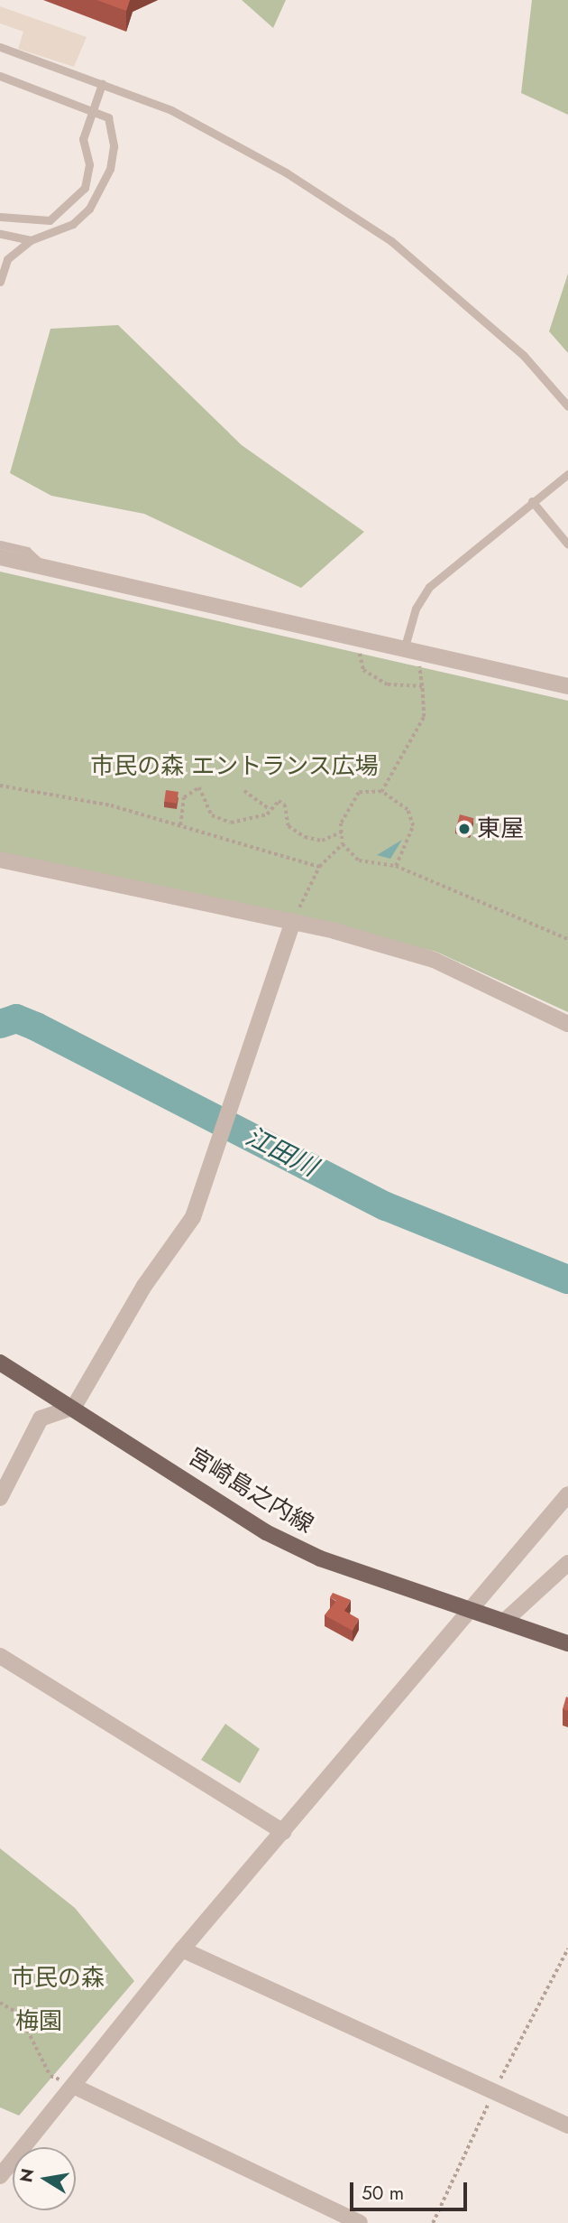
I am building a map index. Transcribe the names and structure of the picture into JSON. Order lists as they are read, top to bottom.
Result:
{
  "streets": {
    "main road": ["宮崎島之内線"]
  },
  "water": ["江田川"],
  "parks": ["市民の森 エントランス広場", "市民の森", "梅園"],
  "places": ["東屋"],
  "scale_bar": "50 m",
  "north": "left"
}
